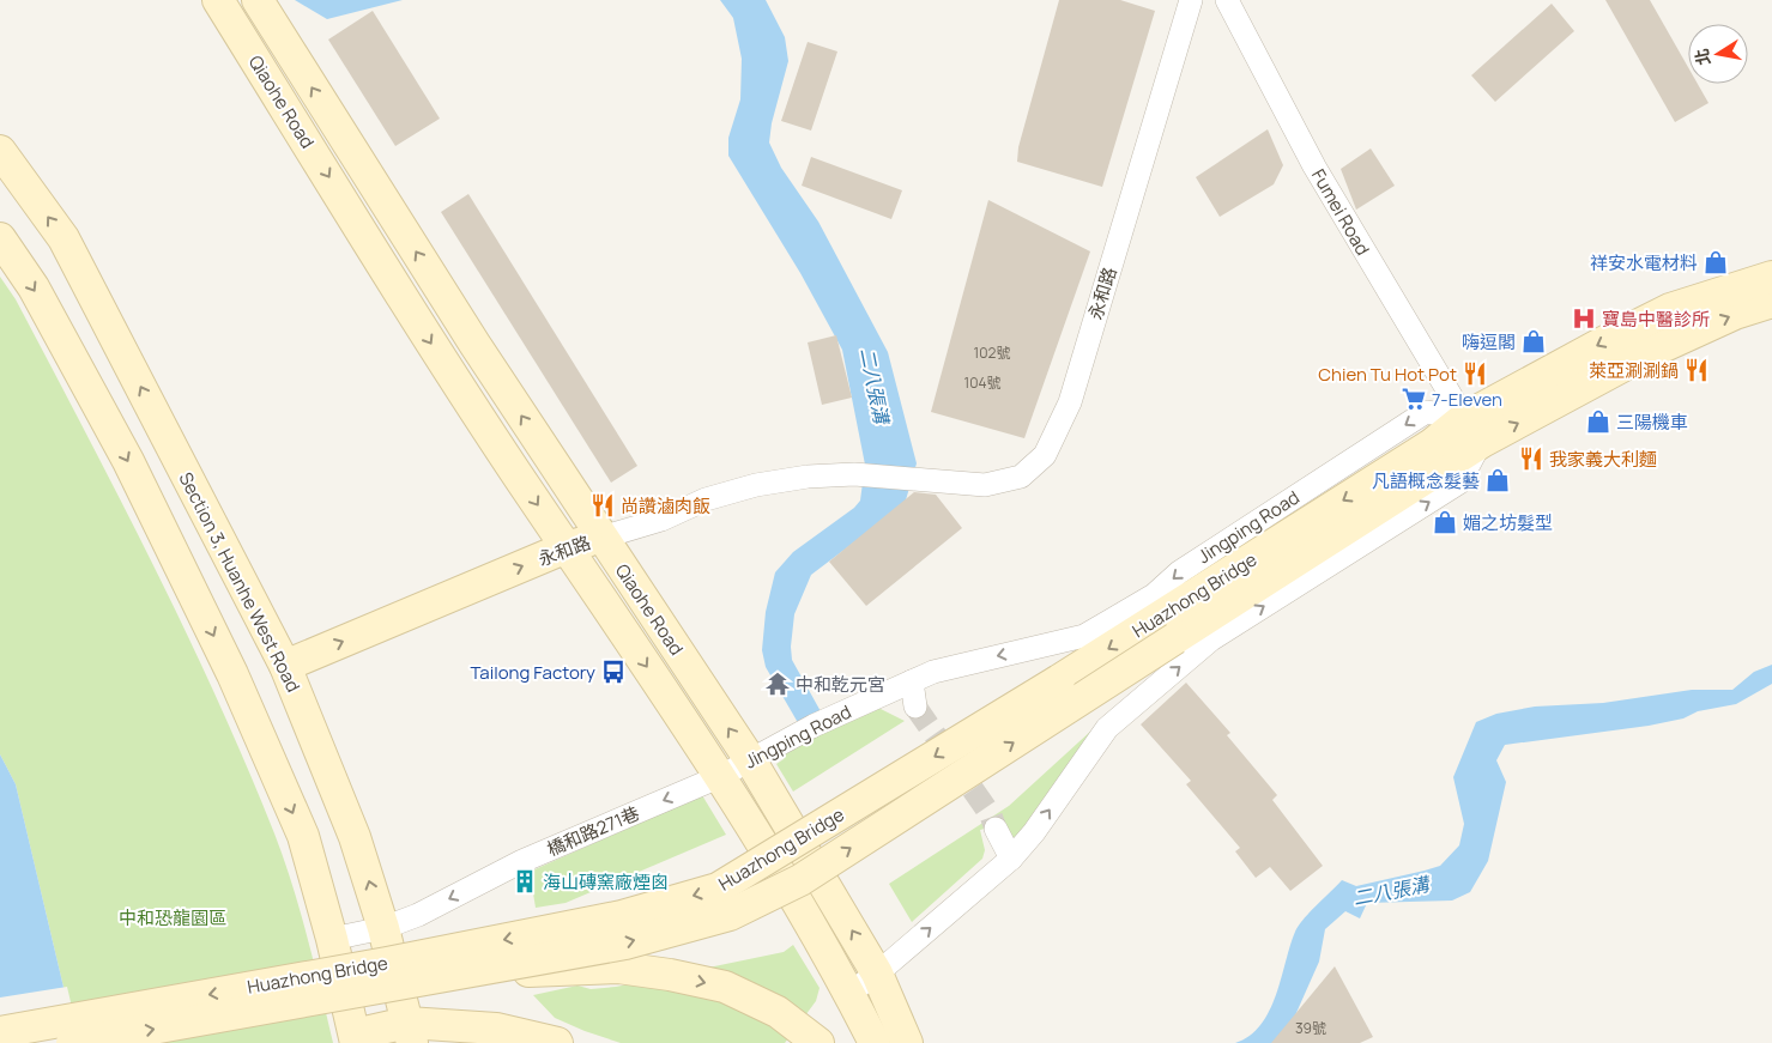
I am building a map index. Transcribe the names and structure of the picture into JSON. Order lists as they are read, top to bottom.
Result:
{
  "streets": {
    "main road": [
      "Qiaohe Road",
      "永和路",
      "Section 3, Huanhe West Road",
      "Huazhong Bridge"
    ],
    "street": ["Fumei Road", "Jingping Road", "橋和路271巷"]
  },
  "crossings": [
    ["Qiaohe Road", "永和路"],
    ["Qiaohe Road", "Jingping Road"],
    ["Qiaohe Road", "橋和路271巷"],
    ["Fumei Road", "Jingping Road"],
    ["Fumei Road", "Huazhong Bridge"],
    ["永和路", "Section 3, Huanhe West Road"],
    ["Jingping Road", "Huazhong Bridge"],
    ["Jingping Road", "橋和路271巷"],
    ["Section 3, Huanhe West Road", "橋和路271巷"]
  ],
  "one_way": ["橋和路271巷"],
  "water": ["二八張溝"],
  "parks": ["中和恐龍園區"],
  "places": {
    "shop": [
      "祥安水電材料",
      "嗨逗閣",
      "三陽機車",
      "凡語概念髮藝",
      "媚之坊髮型"
    ],
    "hospital": ["寶島中醫診所"],
    "restaurant": [
      "萊亞涮涮鍋",
      "Chien Tu Hot Pot",
      "我家義大利麵",
      "尚讚滷肉飯"
    ],
    "supermarket": ["7-Eleven"],
    "bus stop": ["Tailong Factory"],
    "temple": ["中和乾元宮"],
    "building": ["海山磚窯廠煙囪"]
  },
  "house_numbers": ["102號", "104號", "39號"],
  "north": "left"
}
